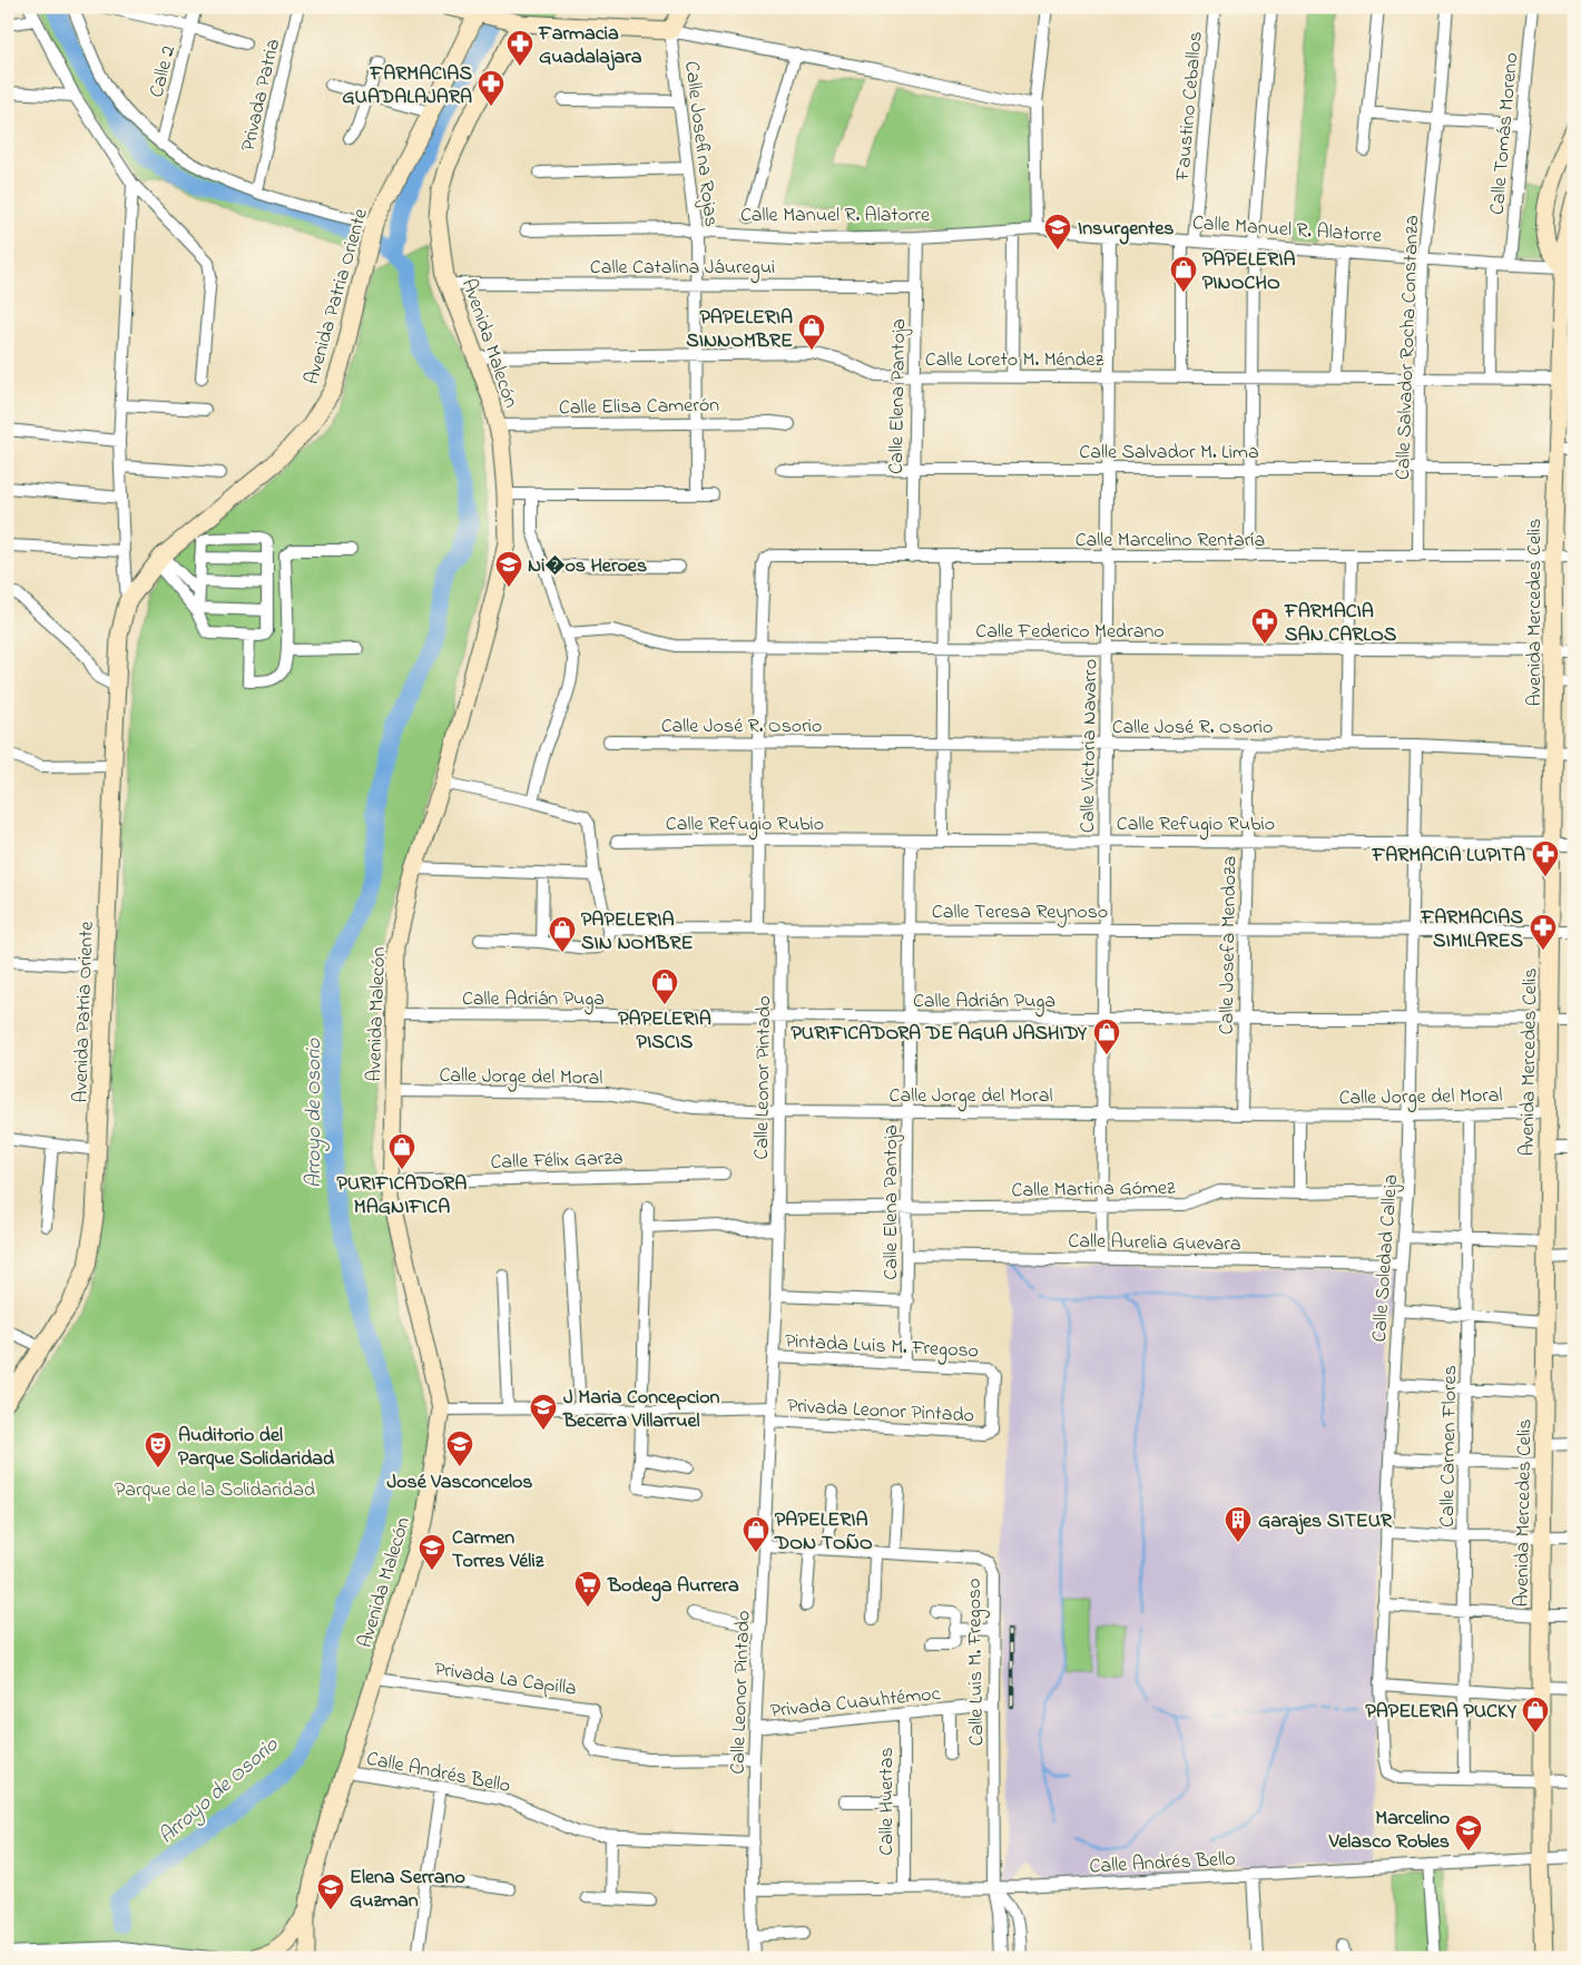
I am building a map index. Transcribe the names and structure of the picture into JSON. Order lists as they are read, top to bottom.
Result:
{
  "streets": {
    "street": [
      "Calle 2",
      "Privada Patria",
      "Faustino Ceballos",
      "Calle Tomás Moreno",
      "Calle Josefina Rojas",
      "Calle Manuel R. Alatorre",
      "Calle Catalina Jáuregui",
      "Avenida Patria Oriente",
      "Avenida Malecón",
      "Calle Salvador Rocha Constanza",
      "Calle Loreto M. Méndez",
      "Calle Elena Pantoja",
      "Calle Elisa Camerón",
      "Calle Salvador M. Lima",
      "Calle Marcelino Rentaría",
      "Avenida Mercedes Celis",
      "Calle Federico Medrano",
      "Calle José R. Osorio",
      "Calle Victoria Navarro",
      "Calle Refugio Rubio",
      "Calle Teresa Reynoso",
      "Calle Josefa Mendoza",
      "Calle Adrián Puga",
      "Calle Jorge del Moral",
      "Calle Leonor Pintado",
      "Calle Félix Garza",
      "Calle Martina Gómez",
      "Calle Aurelia Guevara",
      "Calle Soledad Calleja",
      "Pintada Luis M. Fregoso",
      "Privada Leonor Pintado",
      "Calle Carmen Flores",
      "Calle Luis M. Fregoso",
      "Privada La Capilla",
      "Privada Cuauhtémoc",
      "Calle Andrés Bello",
      "Calle Huertas"
    ]
  },
  "crossings": [
    ["Faustino Ceballos", "Calle Manuel R. Alatorre"],
    ["Faustino Ceballos", "Calle Loreto M. Méndez"],
    ["Calle Tomás Moreno", "Calle Manuel R. Alatorre"],
    ["Calle Josefina Rojas", "Calle Manuel R. Alatorre"],
    ["Calle Josefina Rojas", "Calle Catalina Jáuregui"],
    ["Calle Josefina Rojas", "Calle Loreto M. Méndez"],
    ["Calle Josefina Rojas", "Calle Elisa Camerón"],
    ["Calle Manuel R. Alatorre", "Calle Salvador Rocha Constanza"],
    ["Calle Manuel R. Alatorre", "Calle Elena Pantoja"],
    ["Calle Manuel R. Alatorre", "Avenida Mercedes Celis"],
    ["Calle Manuel R. Alatorre", "Calle Victoria Navarro"],
    ["Calle Catalina Jáuregui", "Avenida Malecón"],
    ["Calle Catalina Jáuregui", "Calle Elena Pantoja"],
    ["Avenida Malecón", "Calle Loreto M. Méndez"],
    ["Avenida Malecón", "Calle Elisa Camerón"],
    ["Avenida Malecón", "Calle Adrián Puga"],
    ["Avenida Malecón", "Calle Jorge del Moral"],
    ["Avenida Malecón", "Calle Félix Garza"],
    ["Avenida Malecón", "Privada Leonor Pintado"],
    ["Avenida Malecón", "Privada La Capilla"],
    ["Avenida Malecón", "Calle Andrés Bello"],
    ["Calle Salvador Rocha Constanza", "Calle Loreto M. Méndez"],
    ["Calle Salvador Rocha Constanza", "Calle Salvador M. Lima"],
    ["Calle Salvador Rocha Constanza", "Calle Marcelino Rentaría"],
    ["Calle Loreto M. Méndez", "Calle Elena Pantoja"],
    ["Calle Loreto M. Méndez", "Avenida Mercedes Celis"],
    ["Calle Loreto M. Méndez", "Calle Victoria Navarro"],
    ["Calle Elena Pantoja", "Calle Salvador M. Lima"],
    ["Calle Elena Pantoja", "Calle Marcelino Rentaría"],
    ["Calle Elena Pantoja", "Calle Refugio Rubio"],
    ["Calle Elena Pantoja", "Calle Teresa Reynoso"],
    ["Calle Elena Pantoja", "Calle Adrián Puga"],
    ["Calle Elena Pantoja", "Calle Jorge del Moral"],
    ["Calle Elena Pantoja", "Calle Martina Gómez"],
    ["Calle Elena Pantoja", "Calle Aurelia Guevara"],
    ["Calle Elena Pantoja", "Pintada Luis M. Fregoso"],
    ["Calle Salvador M. Lima", "Avenida Mercedes Celis"],
    ["Calle Salvador M. Lima", "Calle Victoria Navarro"],
    ["Calle Marcelino Rentaría", "Avenida Mercedes Celis"],
    ["Calle Marcelino Rentaría", "Calle Federico Medrano"],
    ["Calle Marcelino Rentaría", "Calle Victoria Navarro"],
    ["Avenida Mercedes Celis", "Calle Federico Medrano"],
    ["Avenida Mercedes Celis", "Calle José R. Osorio"],
    ["Avenida Mercedes Celis", "Calle Refugio Rubio"],
    ["Avenida Mercedes Celis", "Calle Teresa Reynoso"],
    ["Avenida Mercedes Celis", "Calle Adrián Puga"],
    ["Avenida Mercedes Celis", "Calle Jorge del Moral"],
    ["Avenida Mercedes Celis", "Calle Andrés Bello"],
    ["Calle Federico Medrano", "Calle Victoria Navarro"],
    ["Calle José R. Osorio", "Calle Victoria Navarro"],
    ["Calle José R. Osorio", "Calle Josefa Mendoza"],
    ["Calle José R. Osorio", "Calle Soledad Calleja"],
    ["Calle Victoria Navarro", "Calle Refugio Rubio"],
    ["Calle Victoria Navarro", "Calle Teresa Reynoso"],
    ["Calle Victoria Navarro", "Calle Adrián Puga"],
    ["Calle Victoria Navarro", "Calle Jorge del Moral"],
    ["Calle Victoria Navarro", "Calle Martina Gómez"],
    ["Calle Victoria Navarro", "Calle Aurelia Guevara"],
    ["Calle Refugio Rubio", "Calle Josefa Mendoza"],
    ["Calle Refugio Rubio", "Calle Soledad Calleja"],
    ["Calle Teresa Reynoso", "Calle Josefa Mendoza"],
    ["Calle Teresa Reynoso", "Calle Leonor Pintado"],
    ["Calle Teresa Reynoso", "Calle Soledad Calleja"],
    ["Calle Josefa Mendoza", "Calle Adrián Puga"],
    ["Calle Josefa Mendoza", "Calle Jorge del Moral"],
    ["Calle Adrián Puga", "Calle Leonor Pintado"],
    ["Calle Adrián Puga", "Calle Soledad Calleja"],
    ["Calle Jorge del Moral", "Calle Leonor Pintado"],
    ["Calle Jorge del Moral", "Calle Soledad Calleja"],
    ["Calle Jorge del Moral", "Calle Carmen Flores"],
    ["Calle Leonor Pintado", "Calle Martina Gómez"],
    ["Calle Leonor Pintado", "Pintada Luis M. Fregoso"],
    ["Calle Leonor Pintado", "Privada Leonor Pintado"],
    ["Calle Leonor Pintado", "Calle Luis M. Fregoso"],
    ["Calle Leonor Pintado", "Privada La Capilla"],
    ["Calle Leonor Pintado", "Privada Cuauhtémoc"],
    ["Calle Leonor Pintado", "Calle Andrés Bello"],
    ["Calle Martina Gómez", "Calle Soledad Calleja"],
    ["Calle Aurelia Guevara", "Calle Soledad Calleja"],
    ["Calle Soledad Calleja", "Calle Carmen Flores"],
    ["Pintada Luis M. Fregoso", "Privada Leonor Pintado"],
    ["Calle Luis M. Fregoso", "Privada Cuauhtémoc"],
    ["Calle Luis M. Fregoso", "Calle Andrés Bello"],
    ["Privada Cuauhtémoc", "Calle Huertas"],
    ["Calle Andrés Bello", "Calle Huertas"]
  ],
  "water": ["Arroyo de Osorio"],
  "parks": ["Parque de la Solidaridad"],
  "places": {
    "pharmacy": [
      "Farmacia Guadalajara",
      "FARMACIAS GUADALAJARA",
      "FARMACIA SAN CARLOS",
      "FARMACIA LUPITA",
      "FARMACIAS SIMILARES"
    ],
    "school or university": [
      "Insurgentes",
      "Ni�os Heroes",
      "J Maria Concepcion Becerra Villarruel",
      "José Vasconcelos",
      "Carmen Torres Véliz",
      "Marcelino Velasco Robles",
      "Elena Serrano Guzman"
    ],
    "shop": [
      "PAPELERIA PINOCHO",
      "PAPELERIA SINNOMBRE",
      "PAPELERIA SIN NOMBRE",
      "PAPELERIA PISCIS",
      "PURIFICADORA DE AGUA JASHIDY",
      "PURIFICADORA MAGNIFICA",
      "PAPELERIA DON TOÑO",
      "PAPELERIA PUCKY"
    ],
    "theatre": ["Auditorio del Parque Solidaridad"],
    "building": ["Garajes SITEUR"],
    "supermarket": ["Bodega Aurrera"]
  }
}
